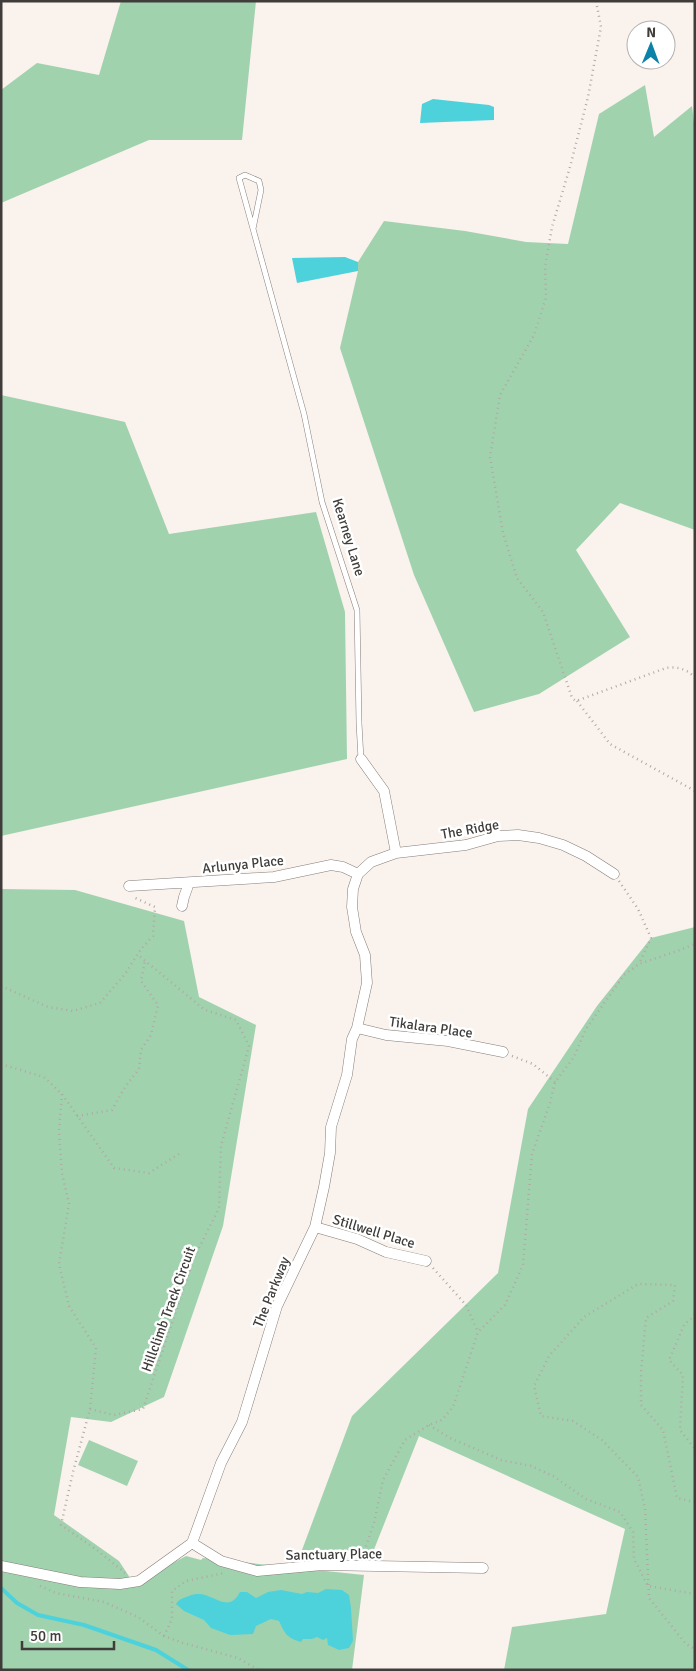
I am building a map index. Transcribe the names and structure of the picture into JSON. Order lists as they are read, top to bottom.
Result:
{
  "streets": {
    "street": [
      "Kearney Lane",
      "The Ridge",
      "Arlunya Place",
      "Tikalara Place",
      "Stillwell Place",
      "The Parkway",
      "Sanctuary Place"
    ],
    "path": ["Hillclimb Track Circuit"]
  },
  "crossings": [
    ["Kearney Lane", "The Ridge"],
    ["The Ridge", "Arlunya Place"],
    ["The Ridge", "The Parkway"],
    ["Arlunya Place", "The Parkway"],
    ["Tikalara Place", "The Parkway"],
    ["Stillwell Place", "The Parkway"],
    ["The Parkway", "Sanctuary Place"]
  ],
  "scale_bar": "50 m",
  "north": "top"
}
